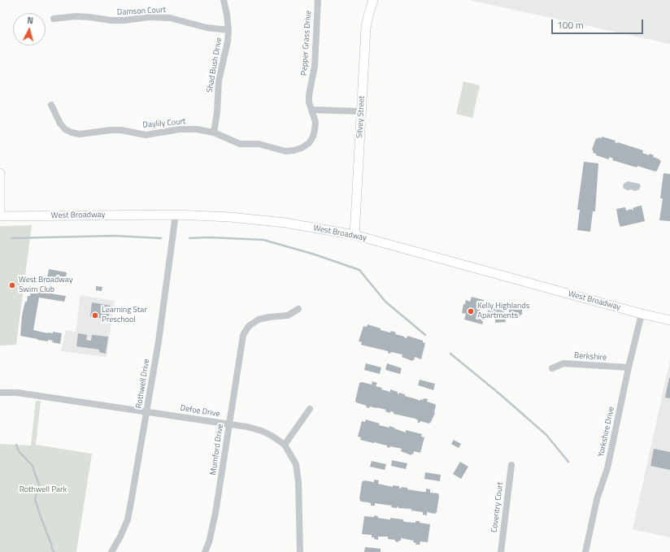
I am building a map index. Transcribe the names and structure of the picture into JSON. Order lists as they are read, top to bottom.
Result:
{
  "streets": {
    "main road": ["Silvey Street", "West Broadway"],
    "street": [
      "Damson Court",
      "Pepper Grass Drive",
      "Shad Bush Drive",
      "Daylily Court",
      "Berkshire",
      "Rothwell Drive",
      "Defoe Drive",
      "Yorkshire Drive",
      "Mumford Drive",
      "Coventry Court"
    ]
  },
  "crossings": [
    ["Damson Court", "Shad Bush Drive"],
    ["Pepper Grass Drive", "Daylily Court"],
    ["Shad Bush Drive", "Daylily Court"],
    ["Silvey Street", "West Broadway"],
    ["West Broadway", "Rothwell Drive"],
    ["West Broadway", "Yorkshire Drive"],
    ["Berkshire", "Yorkshire Drive"],
    ["Rothwell Drive", "Defoe Drive"],
    ["Defoe Drive", "Mumford Drive"]
  ],
  "parks": ["Rothwell Park"],
  "places": ["West Broadway Swim Club", "Kelly Highlands Apartments", "Learning Star Preschool"],
  "scale_bar": "100 m",
  "north": "top"
}
